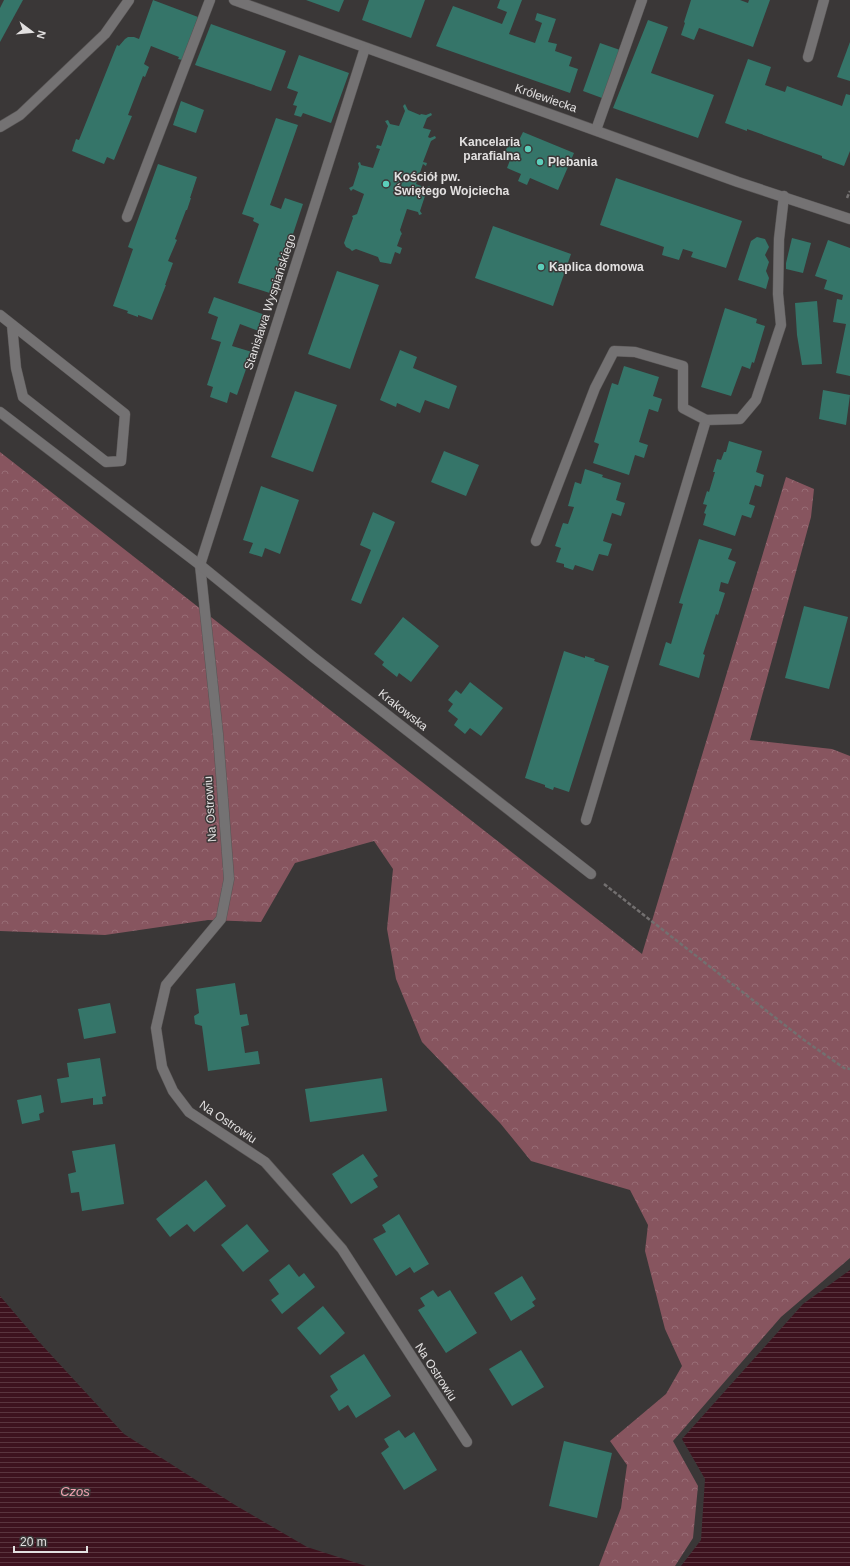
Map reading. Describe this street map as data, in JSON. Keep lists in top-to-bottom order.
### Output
{
  "streets": {
    "street": [
      "Królewiecka",
      "Stanisława Wyspiańskiego",
      "Krakowska",
      "Na Ostrowiu"
    ]
  },
  "crossings": [
    ["Królewiecka", "Stanisława Wyspiańskiego"],
    ["Stanisława Wyspiańskiego", "Krakowska"],
    ["Stanisława Wyspiańskiego", "Na Ostrowiu"],
    ["Krakowska", "Na Ostrowiu"]
  ],
  "water": ["Czos"],
  "places": [
    "Kancelaria parafialna",
    "Plebania",
    "Kościół pw. Świętego Wojciecha",
    "Kaplica domowa"
  ],
  "scale_bar": "20 m",
  "north": "right"
}
